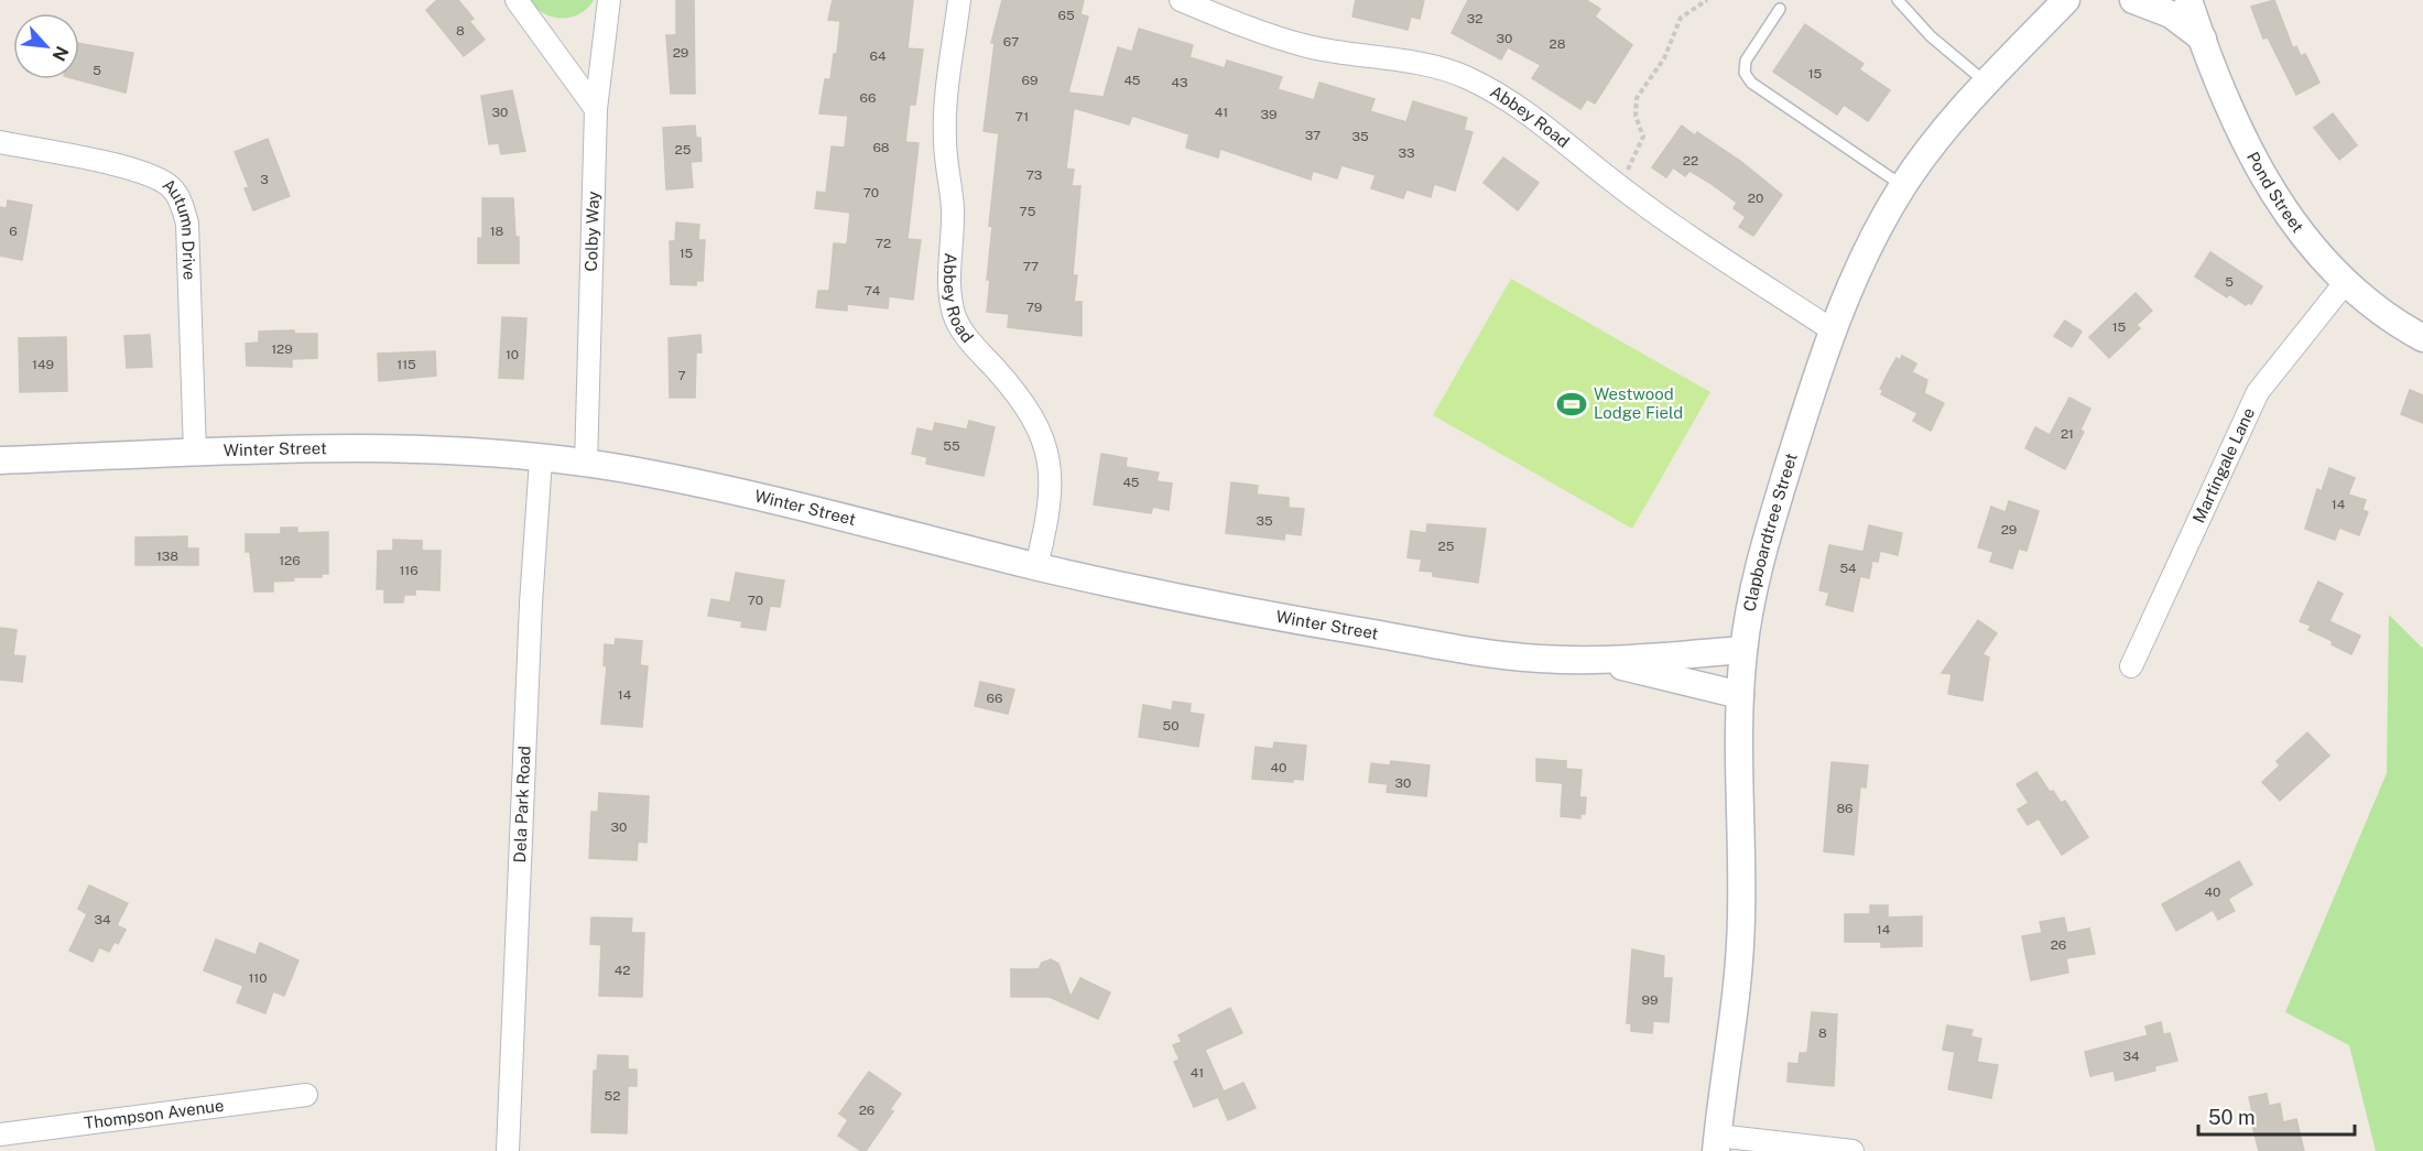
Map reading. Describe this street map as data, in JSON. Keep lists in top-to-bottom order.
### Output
{
  "streets": {
    "street": [
      "Abbey Road",
      "Pond Street",
      "Colby Way",
      "Autumn Drive",
      "Winter Street",
      "Martingale Lane",
      "Clapboardtree Street",
      "Dela Park Road",
      "Thompson Avenue"
    ]
  },
  "crossings": [
    ["Abbey Road", "Winter Street"],
    ["Abbey Road", "Clapboardtree Street"],
    ["Pond Street", "Martingale Lane"],
    ["Colby Way", "Winter Street"],
    ["Autumn Drive", "Winter Street"],
    ["Winter Street", "Clapboardtree Street"],
    ["Winter Street", "Dela Park Road"]
  ],
  "places": {
    "sports": ["Westwood Lodge Field"]
  },
  "house_numbers": [
    "65",
    "32",
    "8",
    "30",
    "67",
    "28",
    "29",
    "64",
    "5",
    "15",
    "69",
    "45",
    "43",
    "66",
    "30",
    "41",
    "39",
    "71",
    "37",
    "35",
    "68",
    "25",
    "33",
    "22",
    "73",
    "3",
    "70",
    "20",
    "75",
    "6",
    "18",
    "72",
    "15",
    "77",
    "5",
    "74",
    "79",
    "15",
    "129",
    "10",
    "149",
    "115",
    "7",
    "21",
    "55",
    "45",
    "14",
    "35",
    "29",
    "25",
    "138",
    "126",
    "54",
    "116",
    "70",
    "14",
    "66",
    "50",
    "40",
    "30",
    "86",
    "30",
    "40",
    "34",
    "14",
    "26",
    "42",
    "110",
    "99",
    "8",
    "34",
    "41",
    "52",
    "26"
  ],
  "scale_bar": "50 m",
  "north": "bottom right"
}
